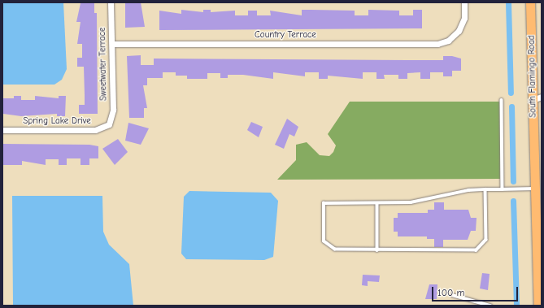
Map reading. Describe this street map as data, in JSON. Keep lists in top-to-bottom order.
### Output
{
  "streets": {
    "highway": ["South Flamingo Road"],
    "street": ["Country Terrace", "Sweetwater Terrace", "Spring Lake Drive"]
  },
  "crossings": [
    ["Country Terrace", "Sweetwater Terrace"],
    ["Sweetwater Terrace", "Spring Lake Drive"]
  ],
  "scale_bar": "100 m"
}
